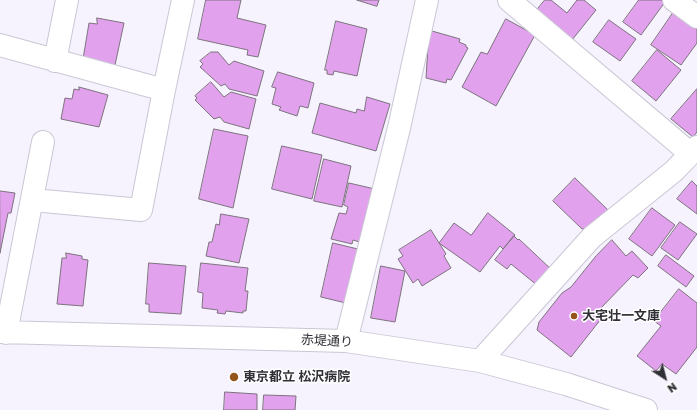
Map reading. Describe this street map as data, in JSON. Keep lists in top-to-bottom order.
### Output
{
  "streets": {
    "street": ["赤堤通り"]
  },
  "places": ["大宅壮一文庫", "東京都立 松沢病院"],
  "north": "bottom right"
}
